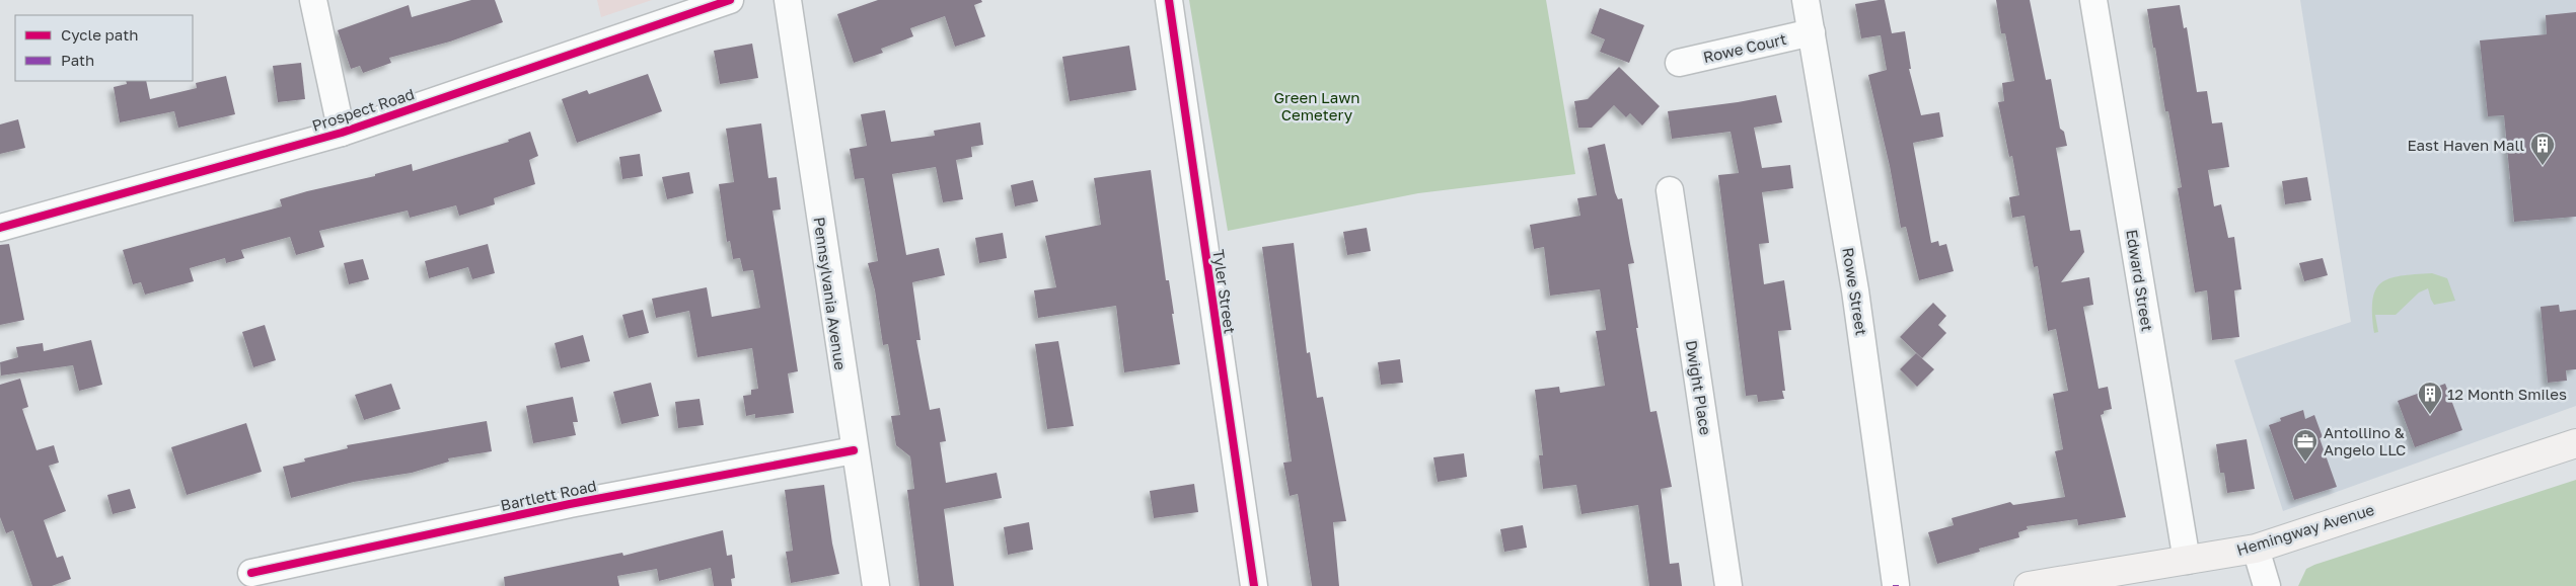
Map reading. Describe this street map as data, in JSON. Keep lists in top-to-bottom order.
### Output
{
  "streets": {
    "main road": ["Hemingway Avenue"],
    "street": [
      "Rowe Court",
      "Prospect Road",
      "Edward Street",
      "Tyler Street",
      "Rowe Street",
      "Pennsylvania Avenue",
      "Dwight Place",
      "Bartlett Road"
    ]
  },
  "crossings": [
    ["Rowe Court", "Rowe Street"],
    ["Edward Street", "Hemingway Avenue"],
    ["Pennsylvania Avenue", "Bartlett Road"]
  ],
  "parks": ["Green Lawn Cemetery"],
  "places": {
    "building": ["East Haven Mall", "12 Month Smiles"],
    "office": ["Antollino & Angelo LLC"]
  },
  "legend": ["Cycle path", "Path"]
}
